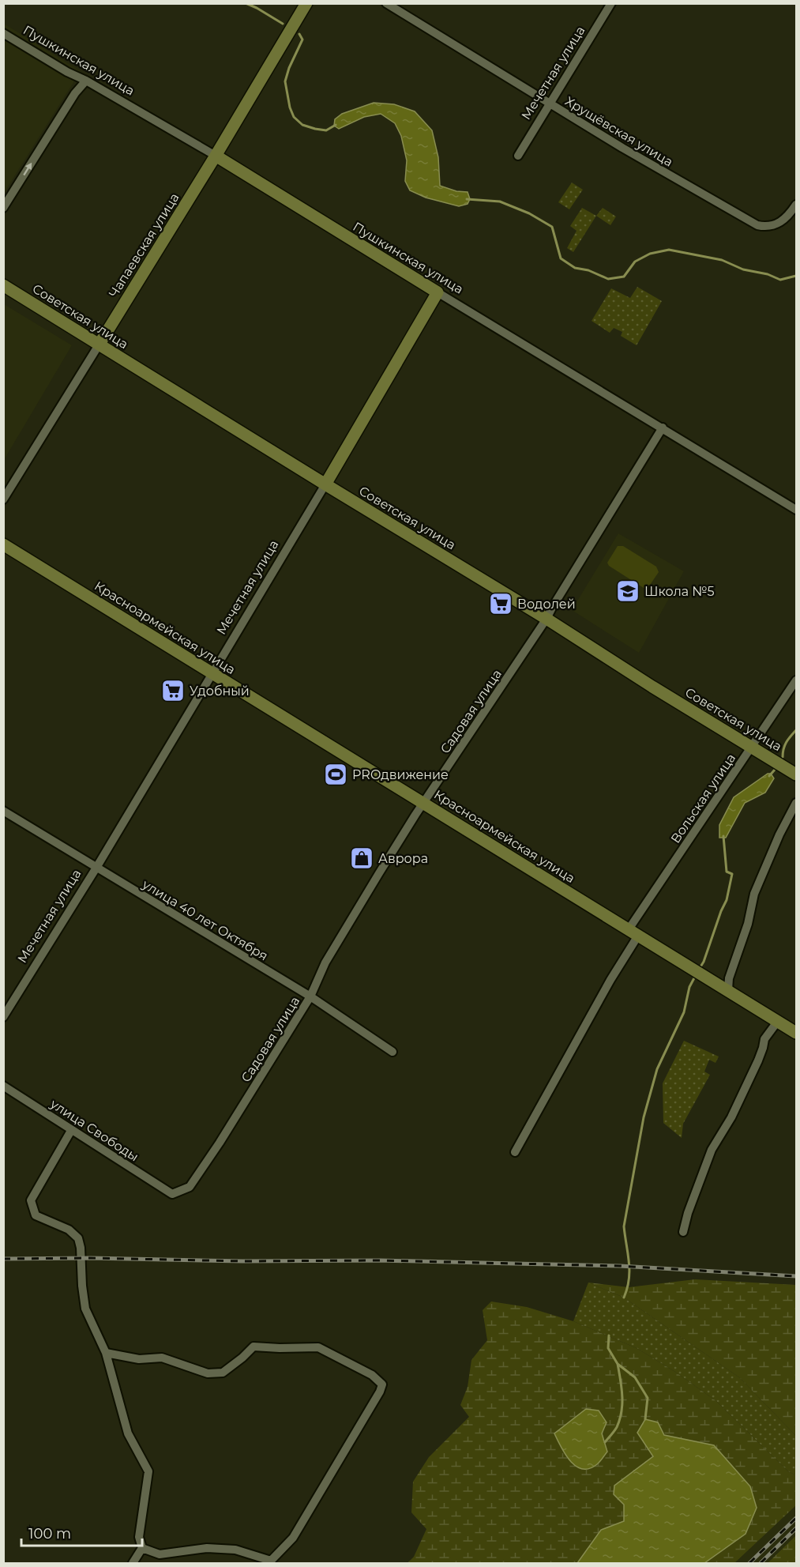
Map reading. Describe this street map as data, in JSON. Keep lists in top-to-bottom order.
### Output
{
  "streets": {
    "street": [
      "Пушкинская улица",
      "Мечетная улица",
      "Хрущёвская улица",
      "Чапаевская улица",
      "Советская улица",
      "Красноармейская улица",
      "Садовая улица",
      "Вольская улица",
      "улица 40 лет Октября",
      "улица Свободы"
    ]
  },
  "crossings": [
    ["Пушкинская улица", "Мечетная улица"],
    ["Пушкинская улица", "Чапаевская улица"],
    ["Пушкинская улица", "Садовая улица"],
    ["Мечетная улица", "Хрущёвская улица"],
    ["Мечетная улица", "Советская улица"],
    ["Мечетная улица", "Красноармейская улица"],
    ["Мечетная улица", "улица 40 лет Октября"],
    ["Чапаевская улица", "Советская улица"],
    ["Советская улица", "Садовая улица"],
    ["Советская улица", "Вольская улица"],
    ["Красноармейская улица", "Садовая улица"],
    ["Красноармейская улица", "Вольская улица"],
    ["Садовая улица", "улица 40 лет Октября"],
    ["Садовая улица", "улица Свободы"]
  ],
  "places": {
    "school or university": ["Школа №5"],
    "supermarket": ["Водолей", "Удобный"],
    "sports": ["PROдвижение"],
    "shop": ["Аврора"]
  },
  "scale_bar": "100 m"
}
